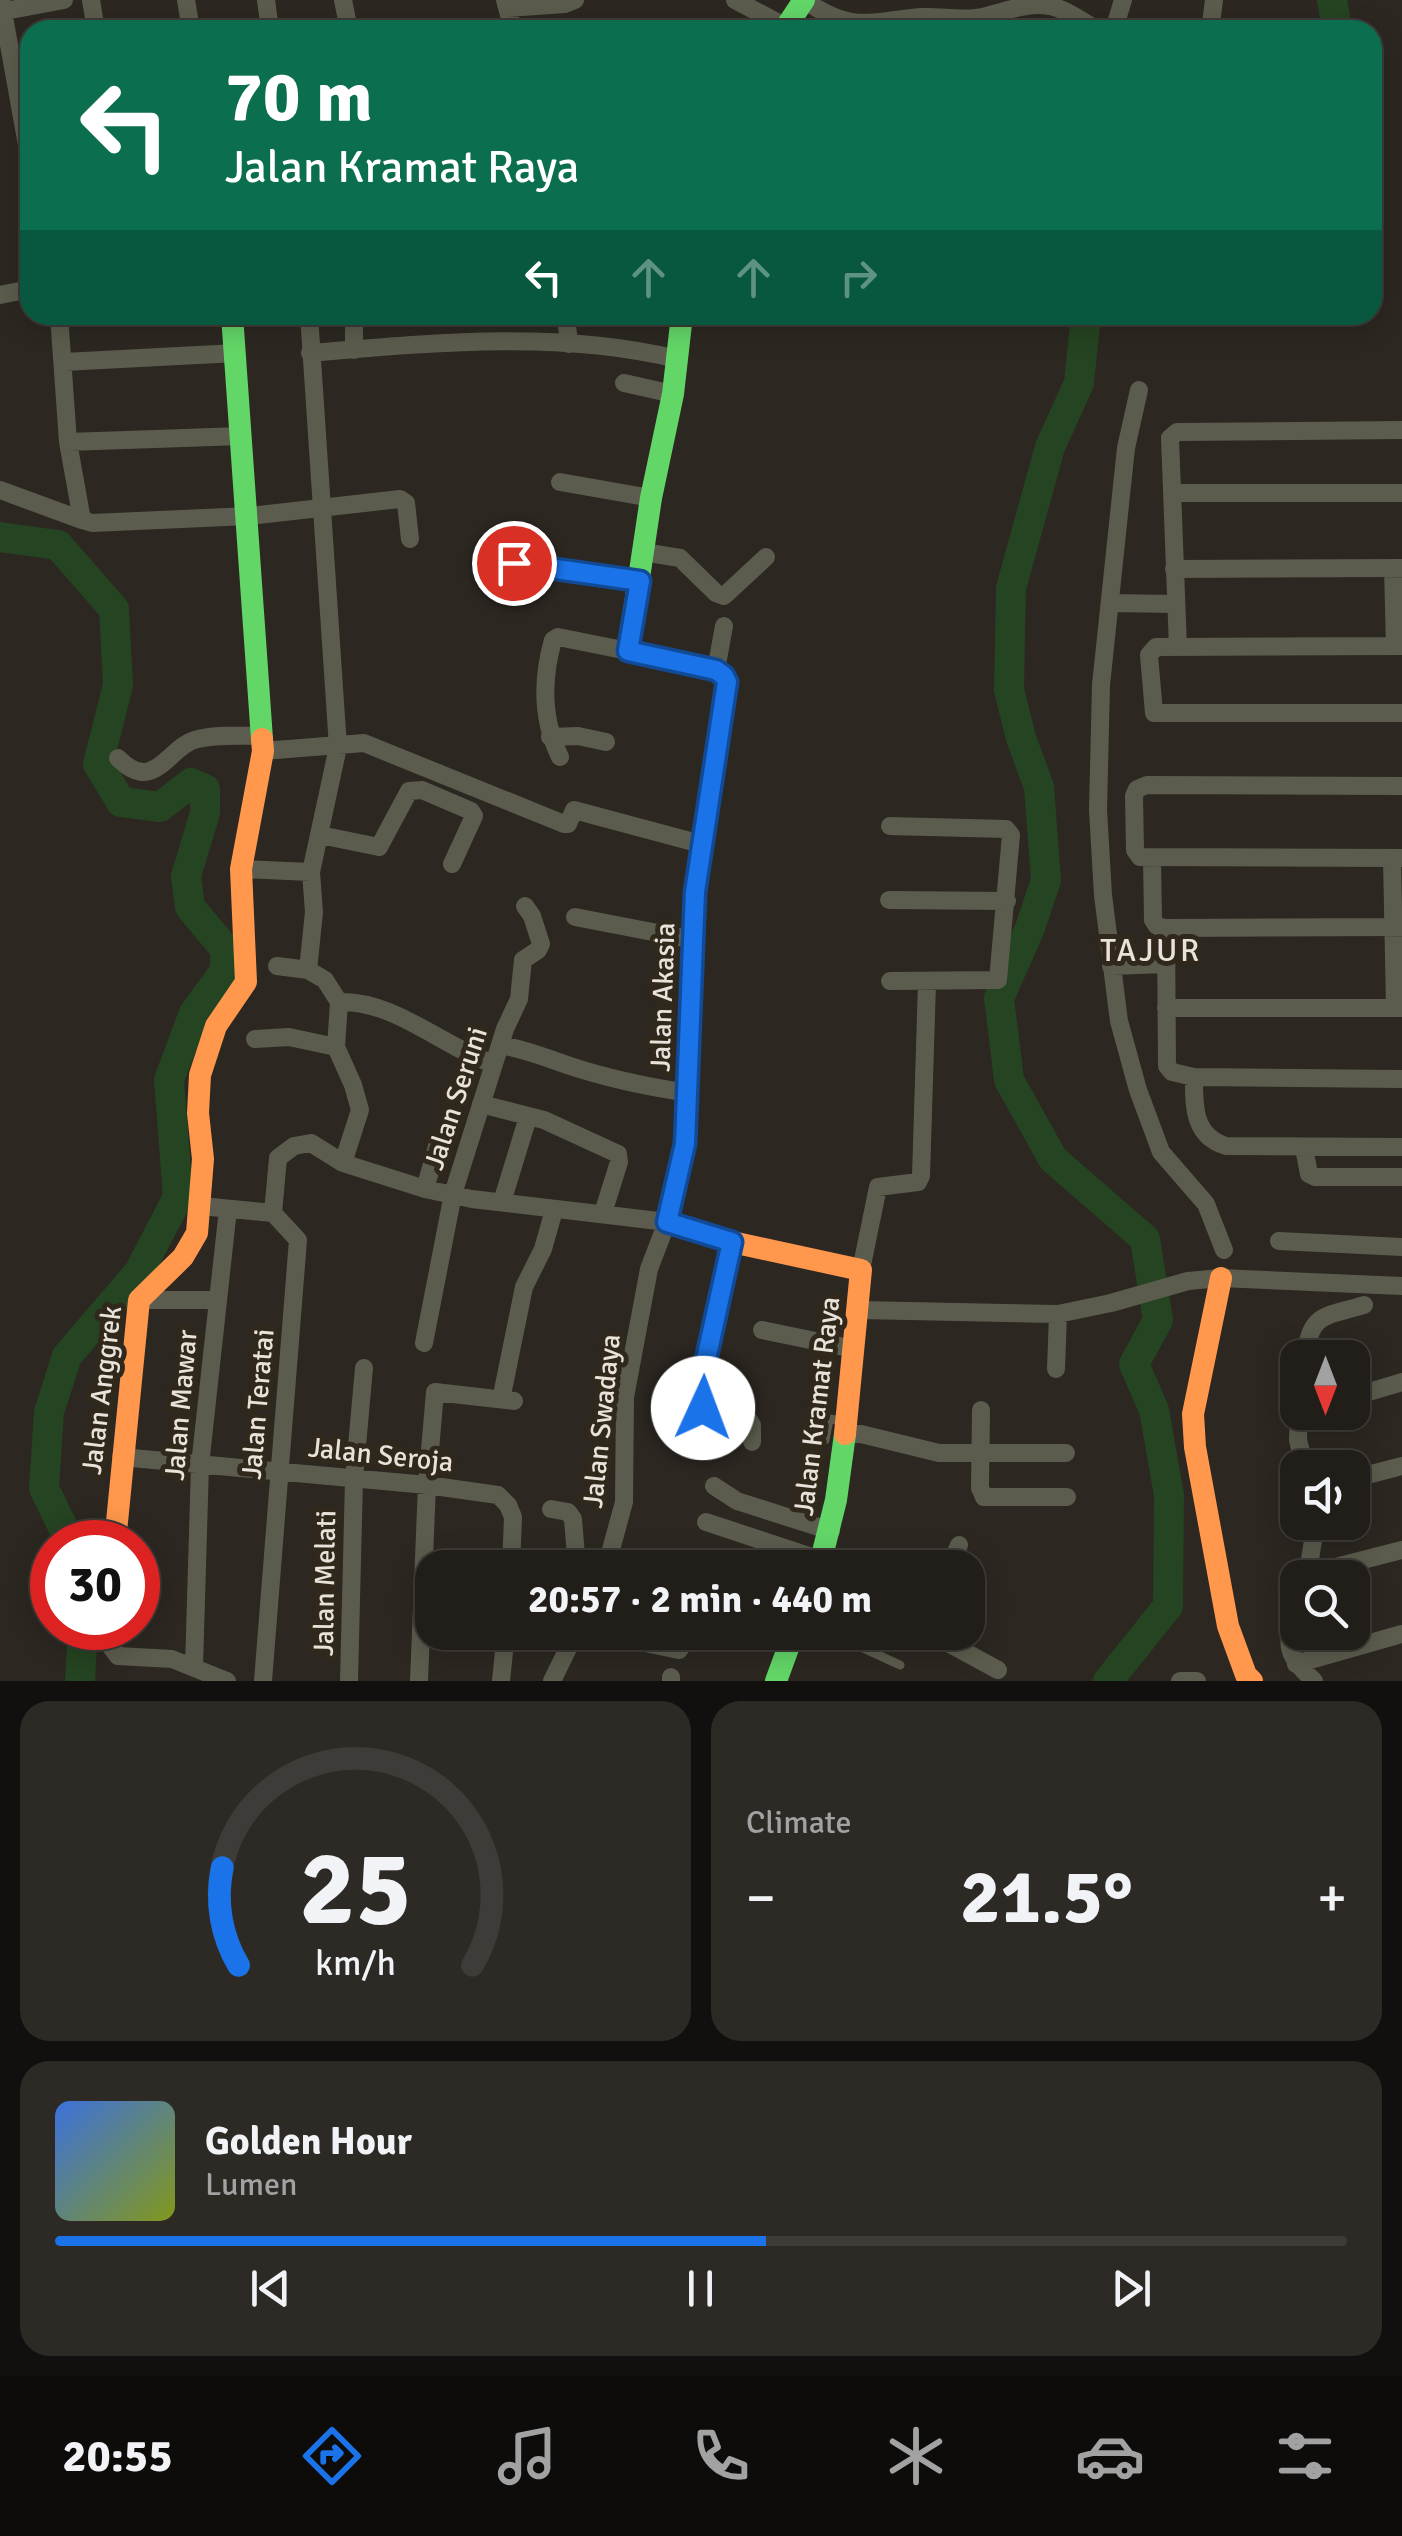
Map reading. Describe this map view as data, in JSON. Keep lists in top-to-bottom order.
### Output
{
  "streets": {
    "street": [
      "Jalan Akasia",
      "Jalan Seruni",
      "Jalan Anggrek",
      "Jalan Teratai",
      "Jalan Mawar",
      "Jalan Kramat Raya",
      "Jalan Swadaya",
      "Jalan Seroja",
      "Jalan Melati"
    ]
  },
  "crossings": [
    ["Jalan Akasia", "Jalan Kramat Raya"],
    ["Jalan Akasia", "Jalan Swadaya"],
    ["Jalan Anggrek", "Jalan Seroja"],
    ["Jalan Teratai", "Jalan Seroja"],
    ["Jalan Mawar", "Jalan Seroja"],
    ["Jalan Kramat Raya", "Jalan Swadaya"],
    ["Jalan Seroja", "Jalan Melati"]
  ],
  "districts": ["TAJUR"],
  "north": "bottom",
  "page": {
    "turn": ["70 m", "Jalan Kramat Raya"],
    "limit": "30",
    "trip": "20:57 · 2 min · 440 m",
    "tile": "Climate",
    "heat": ["−", "21.5°", "+"],
    "song": ["Golden Hour", "Lumen"],
    "tabs": "20:55",
    "gauge": ["25", "km/h"]
  }
}
